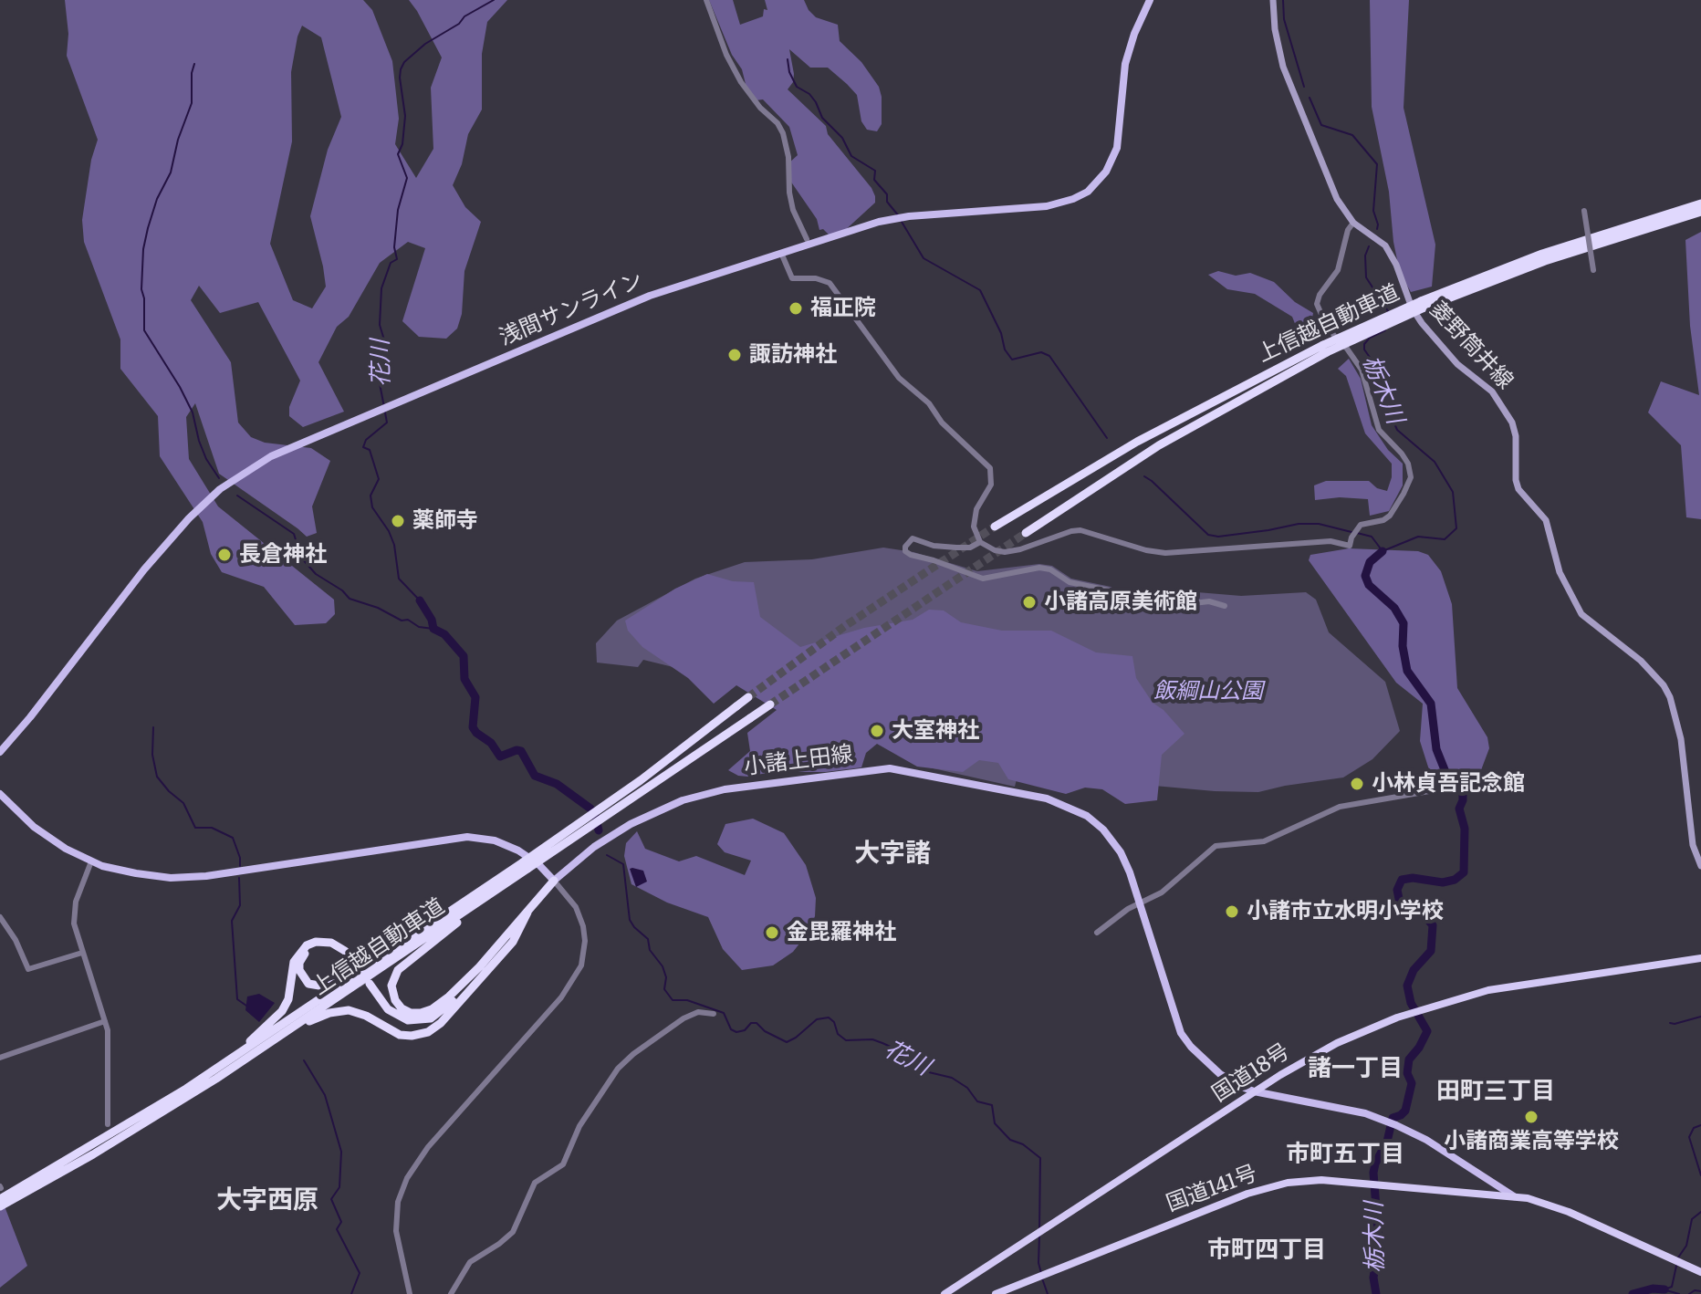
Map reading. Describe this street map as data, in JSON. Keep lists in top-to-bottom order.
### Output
{
  "streets": {
    "highway": ["上信越自動車道", "国道18号", "国道141号"],
    "main road": ["浅間サンライン", "菱野筒井線", "小諸上田線"]
  },
  "crossings": [
    ["小諸上田線", "国道18号"],
    ["小諸上田線", "国道141号"]
  ],
  "districts": [
    "大字諸",
    "諸一丁目",
    "田町三丁目",
    "市町五丁目",
    "大字西原",
    "市町四丁目"
  ],
  "water": ["花川", "栃木川"],
  "parks": ["飯綱山公園"],
  "places": [
    "福正院",
    "諏訪神社",
    "薬師寺",
    "長倉神社",
    "小諸高原美術館",
    "大室神社",
    "小林貞吾記念館",
    "小諸市立水明小学校",
    "金毘羅神社",
    "小諸商業高等学校"
  ]
}
